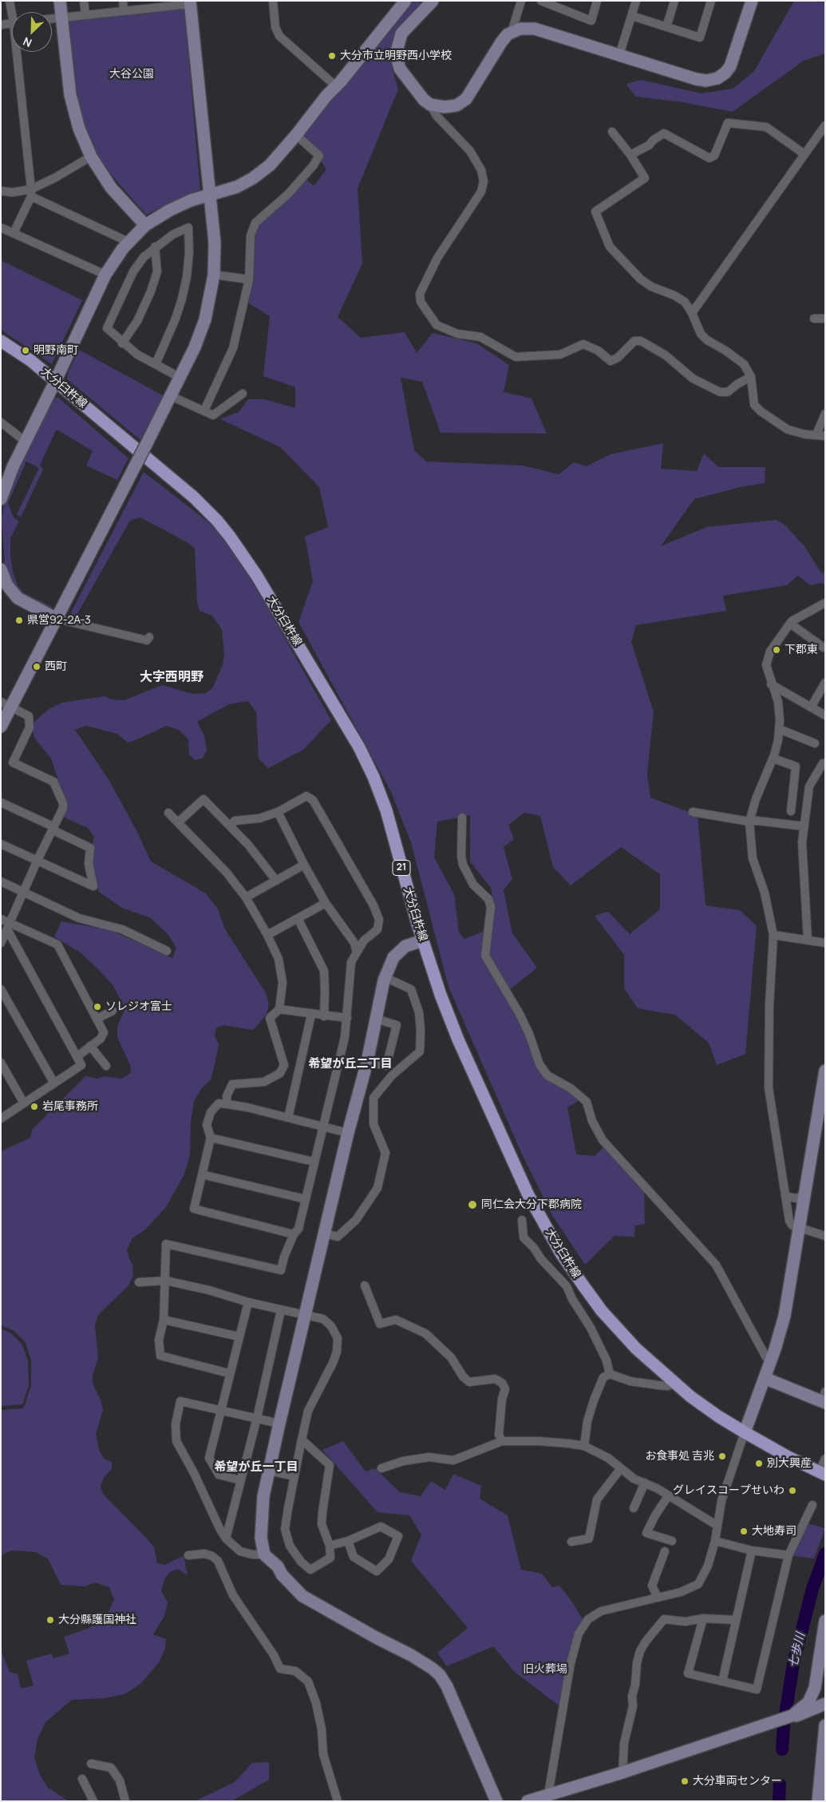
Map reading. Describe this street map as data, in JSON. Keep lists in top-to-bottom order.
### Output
{
  "streets": {
    "main road": ["大分臼杵線", "21"]
  },
  "districts": ["大字西明野", "希望が丘二丁目", "希望が丘一丁目"],
  "water": ["七歩川"],
  "parks": ["大谷公園", "旧火葬場"],
  "places": [
    "大分市立明野西小学校",
    "明野南町",
    "県営92-2A-3",
    "下郡東",
    "西町",
    "ソレジオ富士",
    "岩尾事務所",
    "同仁会大分下郡病院",
    "お食事処 吉兆",
    "別大興産",
    "グレイスコープせいわ",
    "大地寿司",
    "大分縣護国神社",
    "大分車両センター"
  ],
  "north": "bottom left"
}
